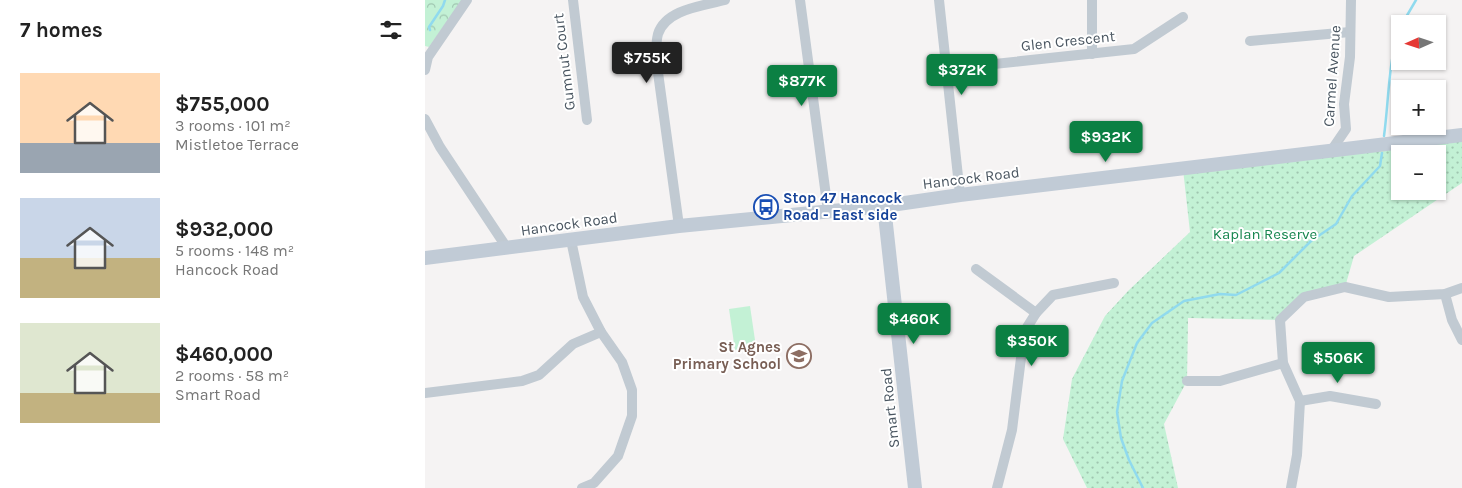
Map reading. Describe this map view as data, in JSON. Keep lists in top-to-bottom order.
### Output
{
  "streets": {
    "main road": ["Hancock Road", "Smart Road"],
    "street": ["Glen Crescent", "Gumnut Court", "Carmel Avenue"]
  },
  "crossings": [
    ["Carmel Avenue", "Hancock Road"],
    ["Hancock Road", "Smart Road"]
  ],
  "parks": ["Kaplan Reserve"],
  "places": {
    "bus stop": ["Stop 47 Hancock Road - East side"],
    "school or university": ["St Agnes Primary School"]
  },
  "north": "left",
  "page": {
    "heading": "7 homes",
    "map_buttons": ["+", "−"],
    "price": [
      "$755K",
      "$372K",
      "$877K",
      "$932K",
      "$460K",
      "$350K",
      "$506K"
    ],
    "list": [
      {
        "name": "$755,000",
        "note": "3 rooms · 101 m² · Mistletoe Terrace"
      },
      {
        "name": "$932,000",
        "note": "5 rooms · 148 m² · Hancock Road"
      },
      {
        "name": "$460,000",
        "note": "2 rooms · 58 m² · Smart Road"
      }
    ]
  }
}
